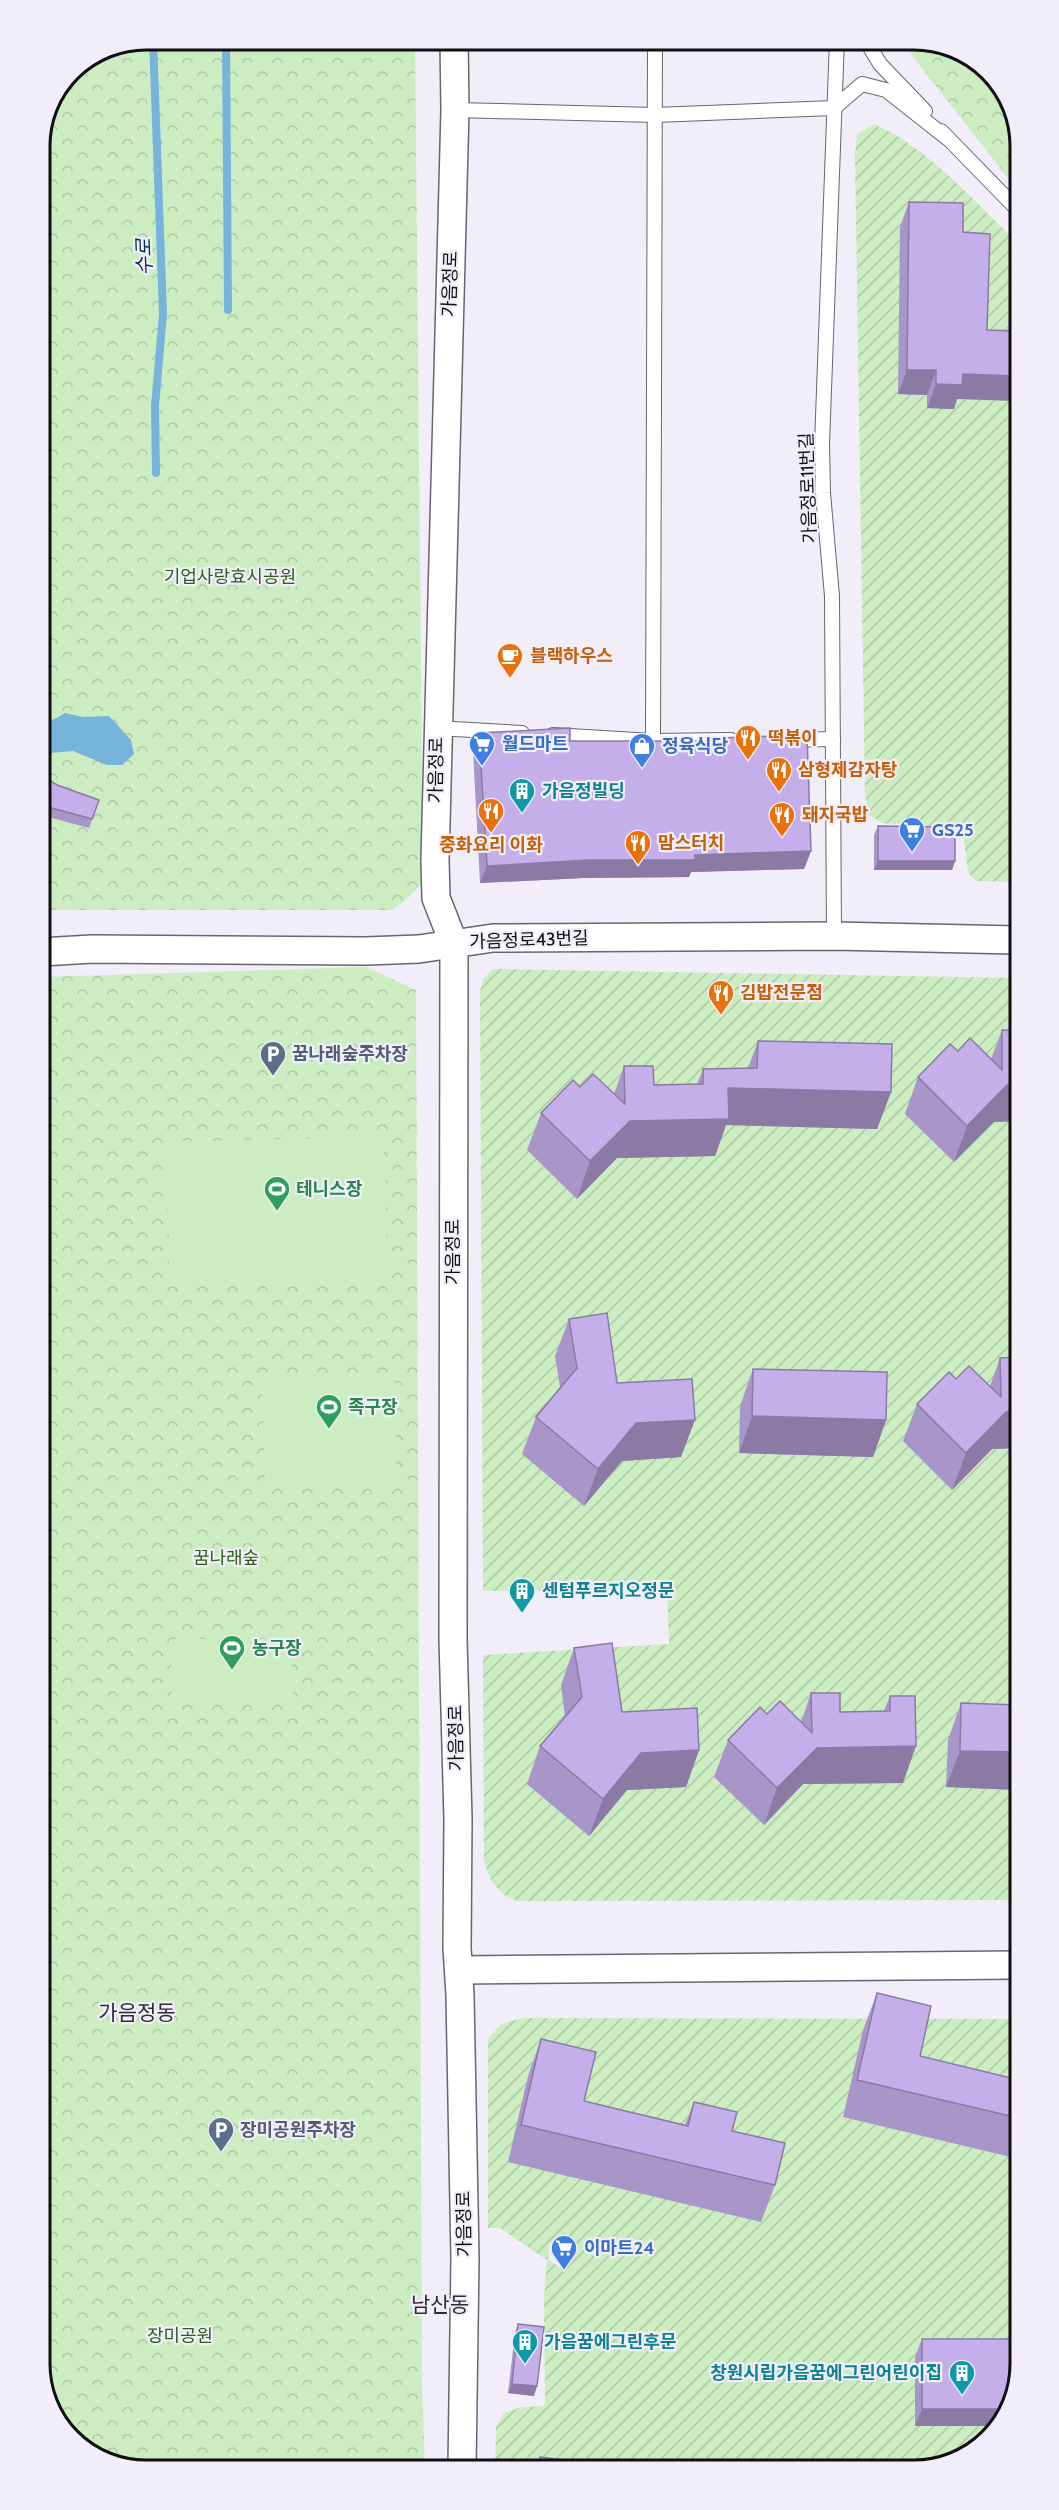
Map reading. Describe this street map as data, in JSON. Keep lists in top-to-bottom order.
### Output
{
  "streets": {
    "street": ["가음정로", "가음정로43번길"],
    "lane": ["가음정로11번길"]
  },
  "crossings": [
    ["가음정로", "가음정로43번길"],
    ["가음정로11번길", "가음정로43번길"]
  ],
  "districts": ["가음정동", "남산동"],
  "water": ["수로"],
  "parks": ["기업사랑효시공원", "꿈나래숲", "장미공원"],
  "places": {
    "cafe": ["블랙하우스"],
    "restaurant": [
      "떡볶이",
      "삼형제감자탕",
      "중화요리 이화",
      "돼지국밥",
      "맘스터치",
      "김밥전문점"
    ],
    "supermarket": ["월드마트", "GS25", "이마트24"],
    "shop": ["정육식당"],
    "building": [
      "가음정빌딩",
      "센텀푸르지오정문",
      "가음꿈에그린후문",
      "창원시립가음꿈에그린어린이집"
    ],
    "parking": ["꿈나래숲주차장", "장미공원주차장"],
    "sports": ["테니스장", "족구장", "농구장"]
  }
}
